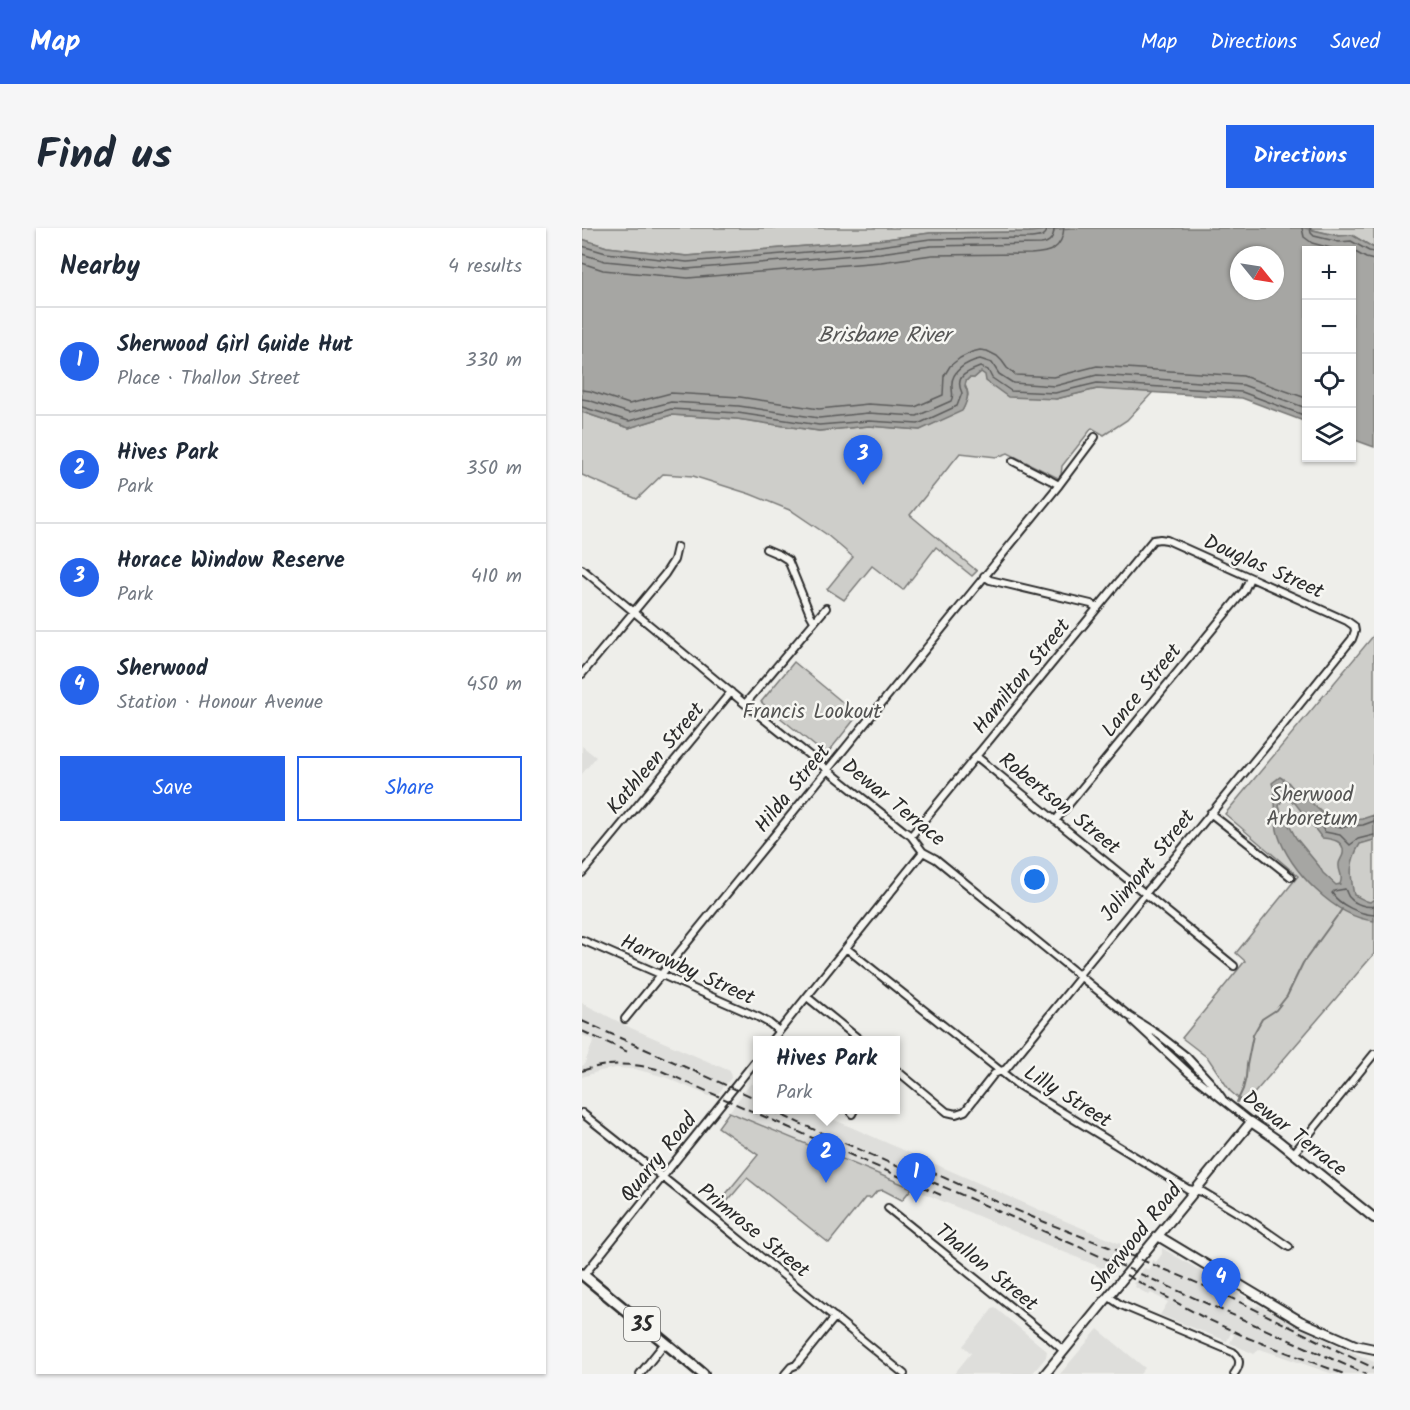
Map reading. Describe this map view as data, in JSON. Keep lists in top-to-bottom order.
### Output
{
  "streets": {
    "main road": ["35"],
    "street": [
      "Douglas Street",
      "Hamilton Street",
      "Lance Street",
      "Kathleen Street",
      "Hilda Street",
      "Dewar Terrace",
      "Robertson Street",
      "Jolimont Street",
      "Harrowby Street",
      "Lilly Street",
      "Quarry Road",
      "Primrose Street",
      "Sherwood Road",
      "Thallon Street"
    ]
  },
  "crossings": [
    ["Douglas Street", "Hamilton Street"],
    ["Douglas Street", "Lance Street"],
    ["Douglas Street", "Jolimont Street"],
    ["Hamilton Street", "Dewar Terrace"],
    ["Hamilton Street", "Robertson Street"],
    ["Lance Street", "Robertson Street"],
    ["Kathleen Street", "Dewar Terrace"],
    ["Hilda Street", "Dewar Terrace"],
    ["Hilda Street", "Harrowby Street"],
    ["Dewar Terrace", "Jolimont Street"],
    ["Dewar Terrace", "Sherwood Road"],
    ["Robertson Street", "Jolimont Street"],
    ["Jolimont Street", "Lilly Street"],
    ["Lilly Street", "Sherwood Road"],
    ["Quarry Road", "Primrose Street"],
    ["Quarry Road", "35"],
    ["Sherwood Road", "Thallon Street"]
  ],
  "water": ["Brisbane River"],
  "parks": ["Francis Lookout", "Sherwood Arboretum"],
  "north": "bottom right",
  "page": {
    "header": "Map",
    "nav": ["Map", "Directions", "Saved"],
    "title": "Find us",
    "buttons": [
      "Directions",
      ["Save", "Share"]
    ],
    "heading": ["Nearby", "4 results"],
    "map_buttons": ["+", "−"],
    "list": [
      {
        "mark": "1",
        "name": "Sherwood Girl Guide Hut",
        "note": "Place · Thallon Street",
        "value": "330 m"
      },
      {
        "mark": "2",
        "name": "Hives Park",
        "note": "Park",
        "value": "350 m"
      },
      {
        "mark": "3",
        "name": "Horace Window Reserve",
        "note": "Park",
        "value": "410 m"
      },
      {
        "mark": "4",
        "name": "Sherwood",
        "note": "Station · Honour Avenue",
        "value": "450 m"
      }
    ],
    "pins": [
      "3",
      "2",
      "1",
      "4"
    ],
    "popup": ["Hives Park", "Park"]
  }
}
